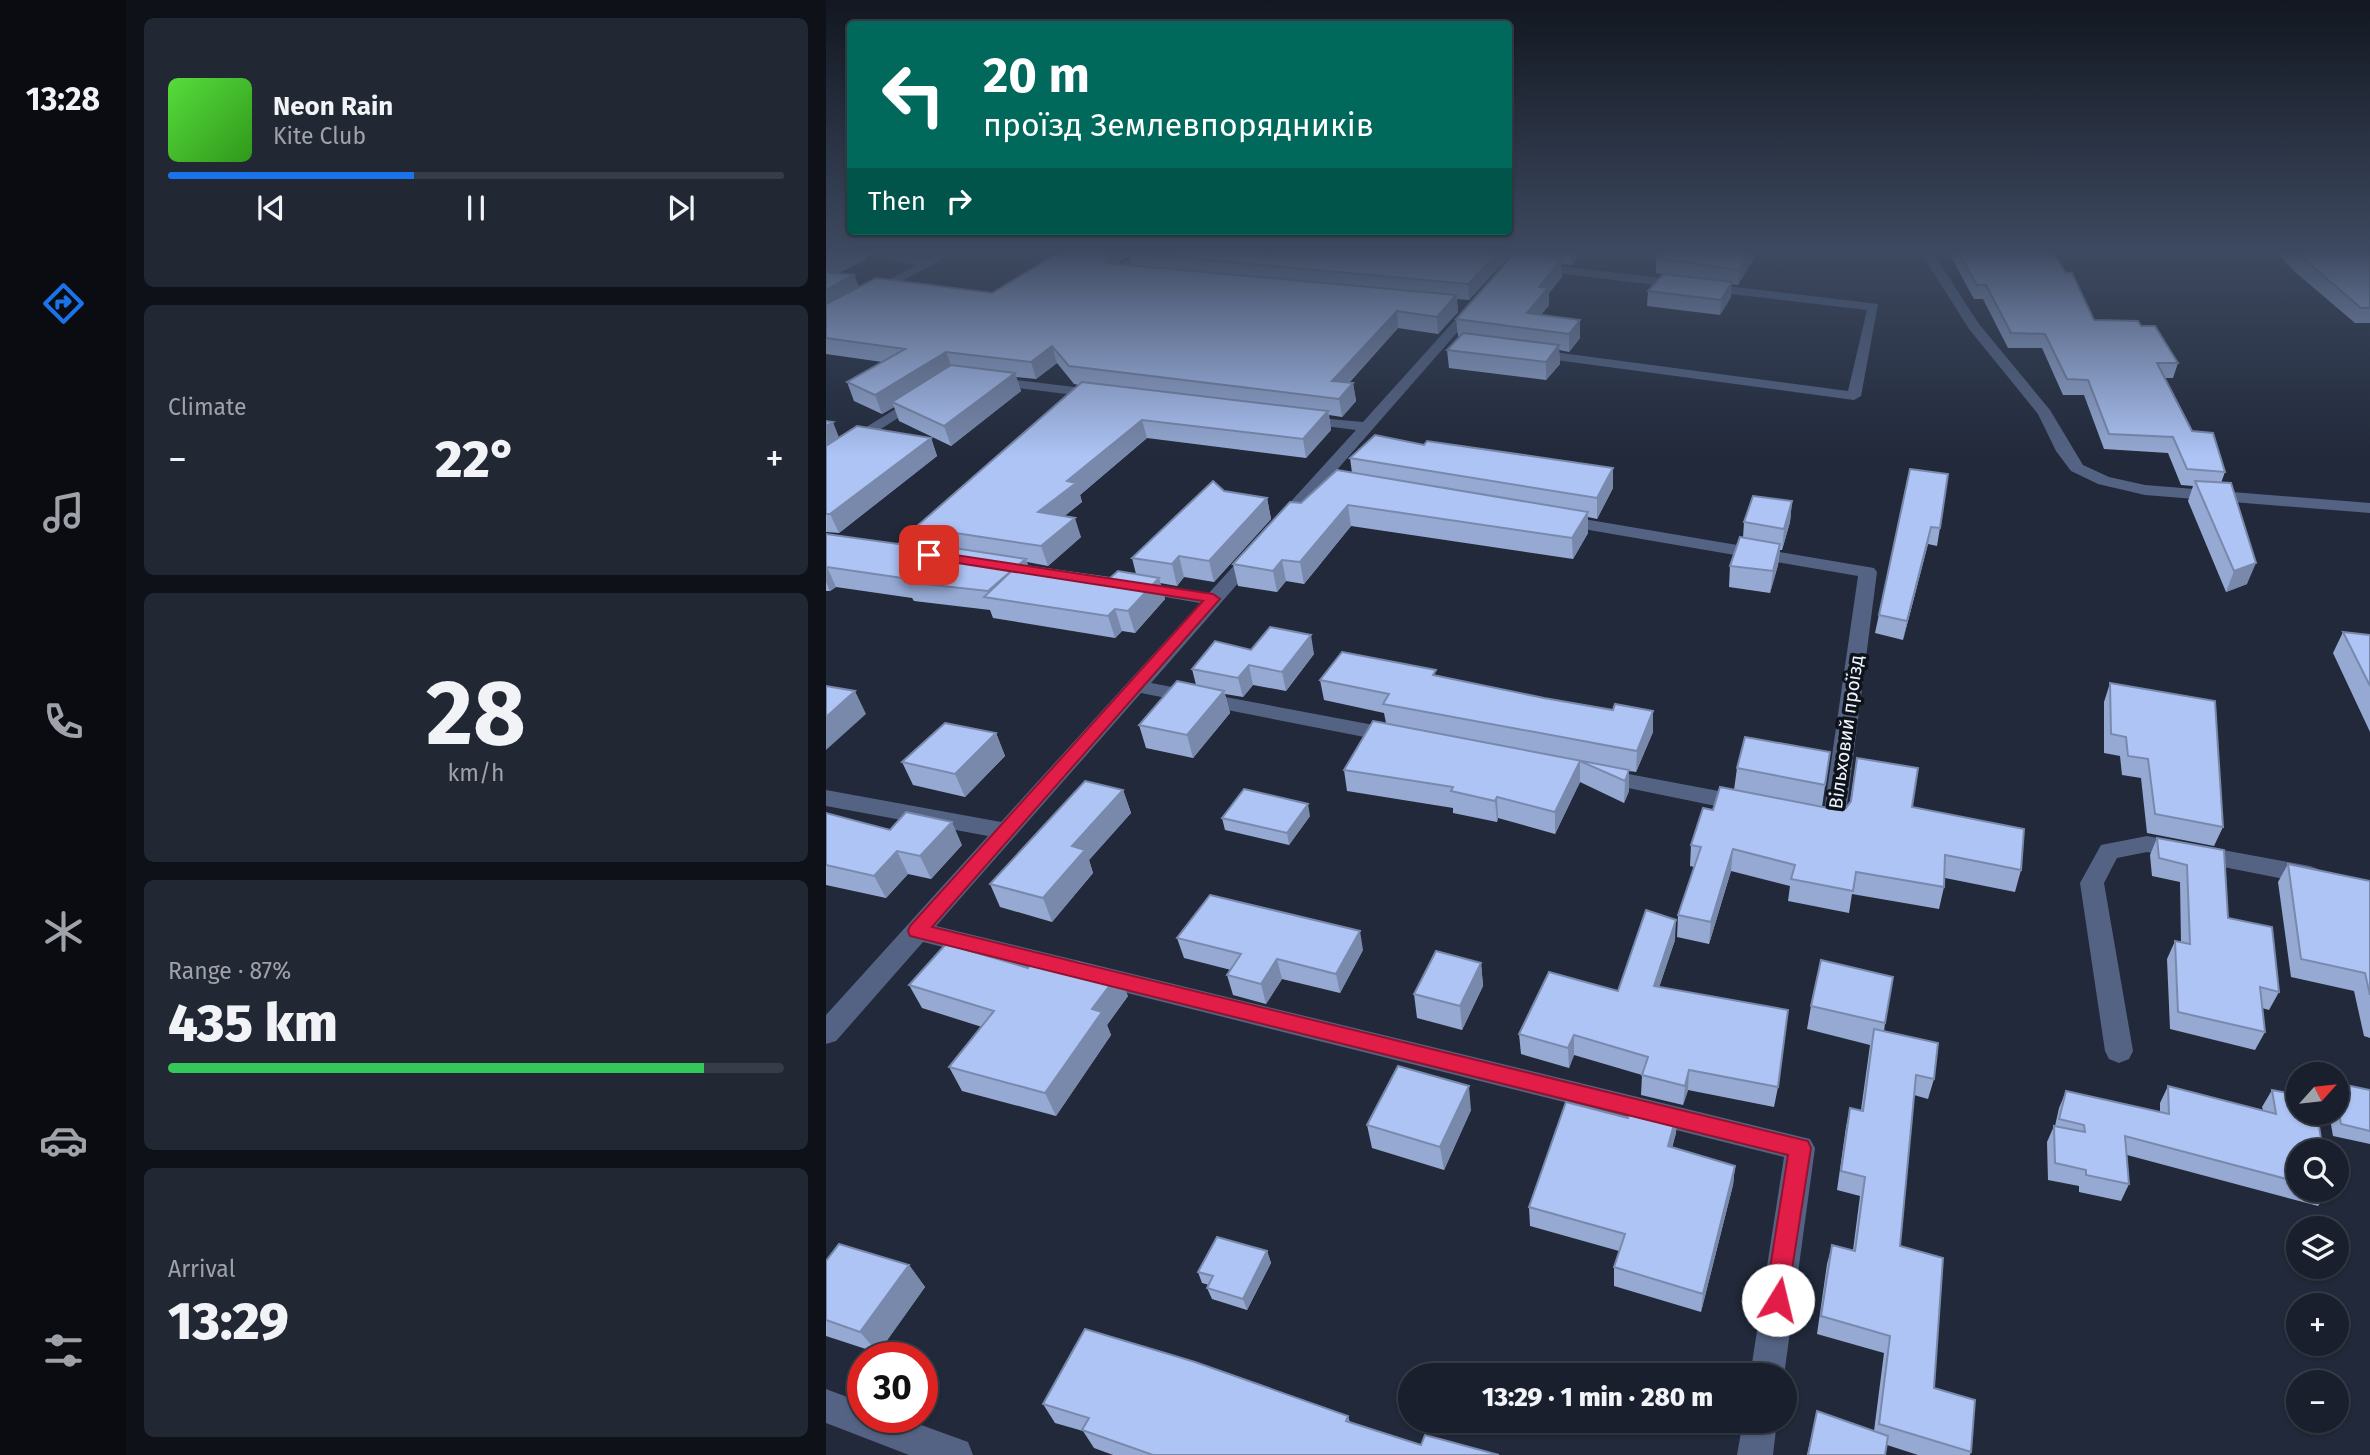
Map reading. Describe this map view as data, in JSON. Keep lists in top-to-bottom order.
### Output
{
  "streets": {
    "street": ["Вільховий проїзд"]
  },
  "north": "top right",
  "page": {
    "tabs": "13:28",
    "turn": ["20 m", "проїзд Землевпорядників"],
    "song": ["Neon Rain", "Kite Club"],
    "then": "Then",
    "tile": [
      "Climate",
      ["28", "km/h"],
      ["Range · 87%", "435 km"],
      ["Arrival", "13:29"]
    ],
    "heat": ["−", "22°", "+"],
    "map_buttons": ["+", "−"],
    "limit": "30",
    "trip": "13:29 · 1 min · 280 m"
  }
}
